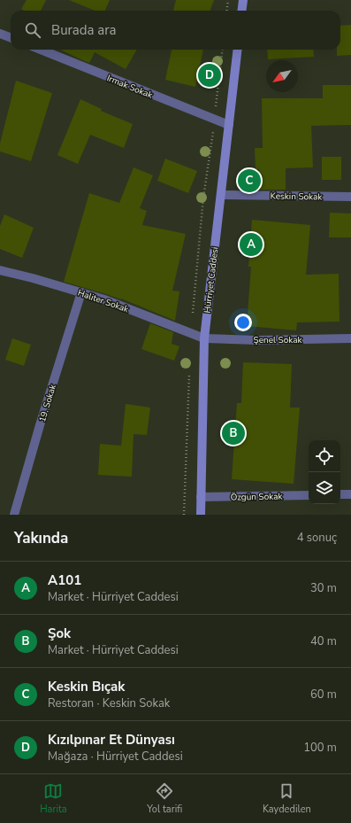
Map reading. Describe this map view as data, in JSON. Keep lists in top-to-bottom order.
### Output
{
  "streets": {
    "main road": ["Hürriyet Caddesi"],
    "street": [
      "Irmak Sokak",
      "Keskin Sokak",
      "Haliter Sokak",
      "Şenel Sokak",
      "19. Sokak",
      "Özgün Sokak"
    ]
  },
  "crossings": [
    ["Irmak Sokak", "Hürriyet Caddesi"],
    ["Keskin Sokak", "Hürriyet Caddesi"],
    ["Hürriyet Caddesi", "Haliter Sokak"],
    ["Hürriyet Caddesi", "Şenel Sokak"],
    ["Hürriyet Caddesi", "Özgün Sokak"],
    ["Haliter Sokak", "Şenel Sokak"],
    ["Haliter Sokak", "19. Sokak"]
  ],
  "north": "bottom left",
  "page": {
    "search": "Burada ara",
    "pins": [
      "D",
      "C",
      "A",
      "B"
    ],
    "heading": ["Yakında", "4 sonuç"],
    "list": [
      {
        "mark": "A",
        "name": "A101",
        "note": "Market · Hürriyet Caddesi",
        "value": "30 m"
      },
      {
        "mark": "B",
        "name": "Şok",
        "note": "Market · Hürriyet Caddesi",
        "value": "40 m"
      },
      {
        "mark": "C",
        "name": "Keskin Bıçak",
        "note": "Restoran · Keskin Sokak",
        "value": "60 m"
      },
      {
        "mark": "D",
        "name": "Kızılpınar Et Dünyası",
        "note": "Mağaza · Hürriyet Caddesi",
        "value": "100 m"
      }
    ],
    "nav": ["Harita", "Yol tarifi", "Kaydedilen"]
  }
}
